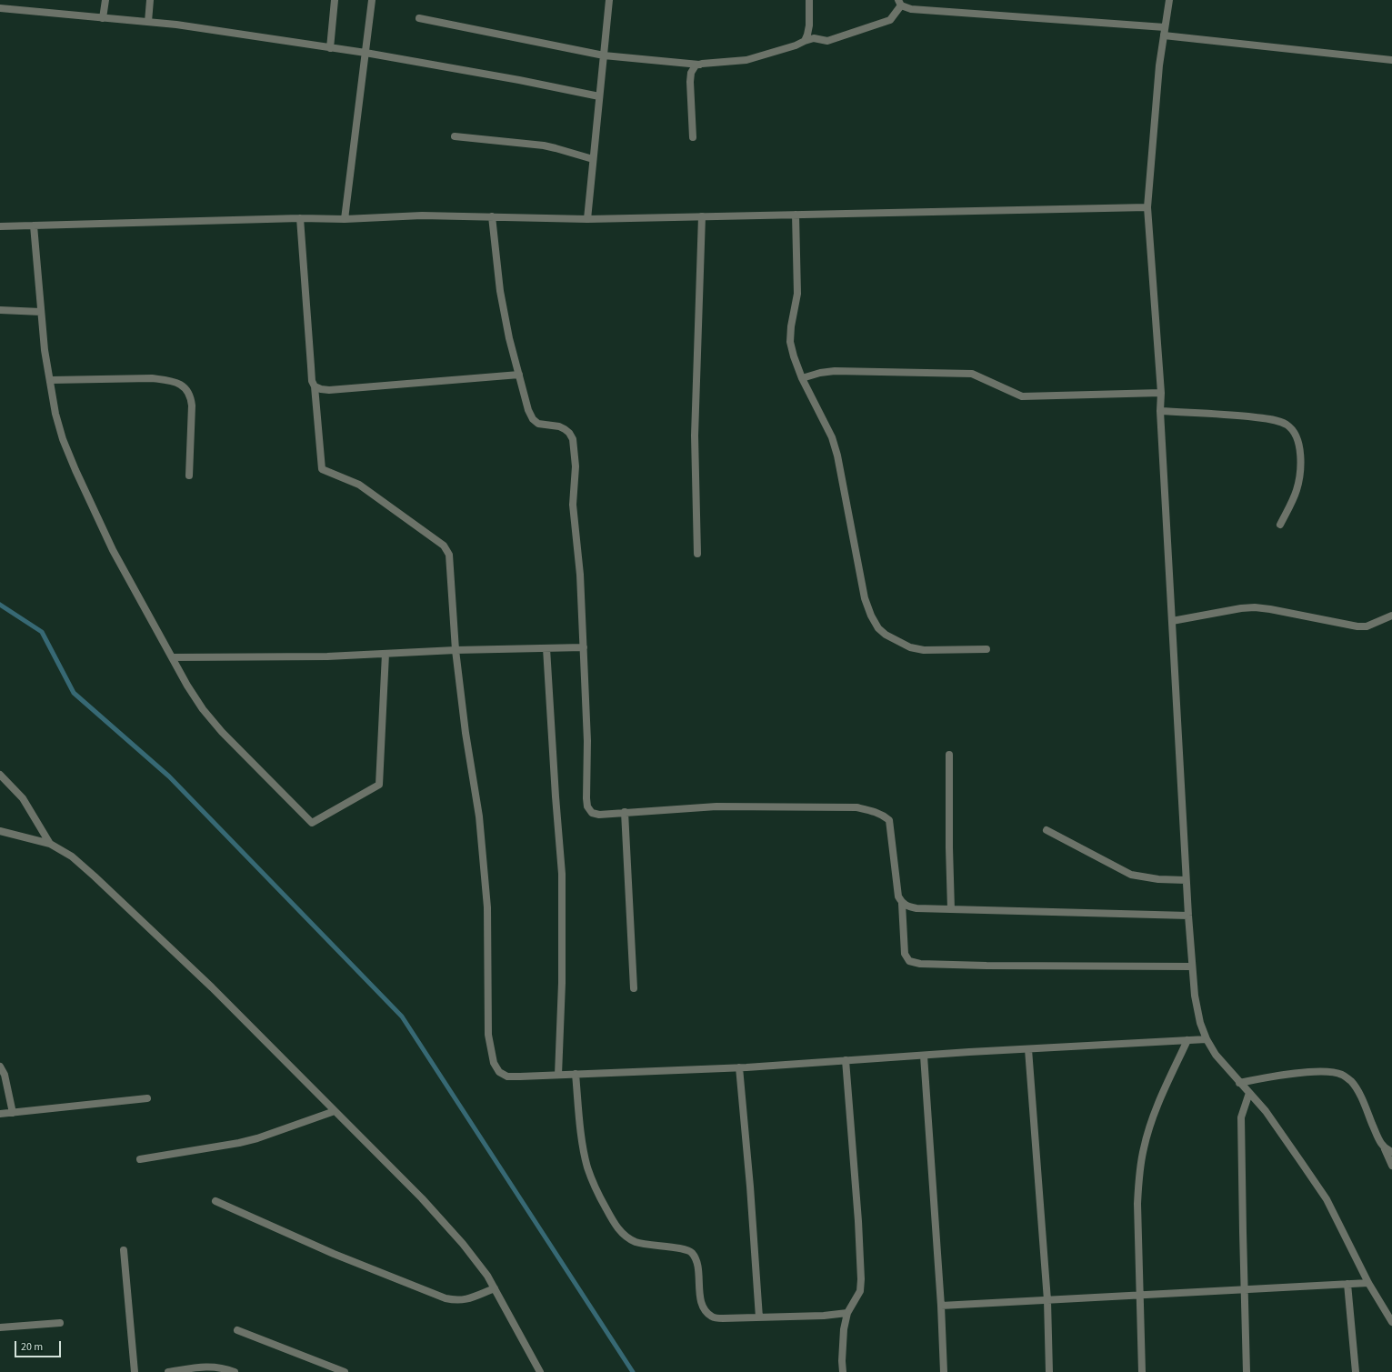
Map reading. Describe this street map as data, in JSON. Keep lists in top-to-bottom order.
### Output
{
  "scale_bar": "20 m"
}
